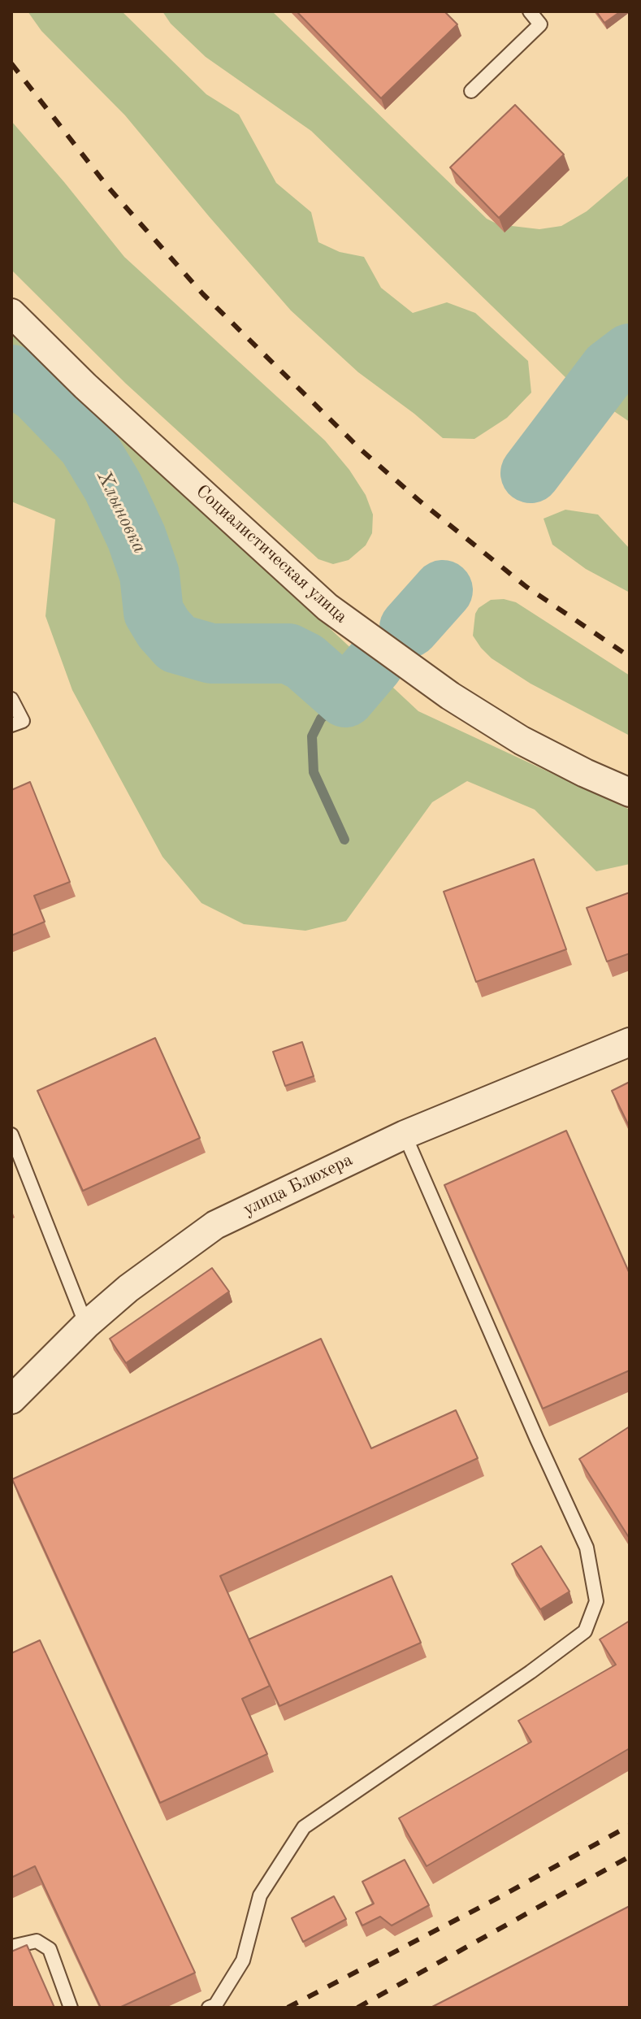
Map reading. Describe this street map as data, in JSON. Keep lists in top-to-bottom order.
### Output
{
  "streets": {
    "street": ["Социалистическая улица", "улица Блюхера"]
  },
  "water": ["Хлыновка"]
}
